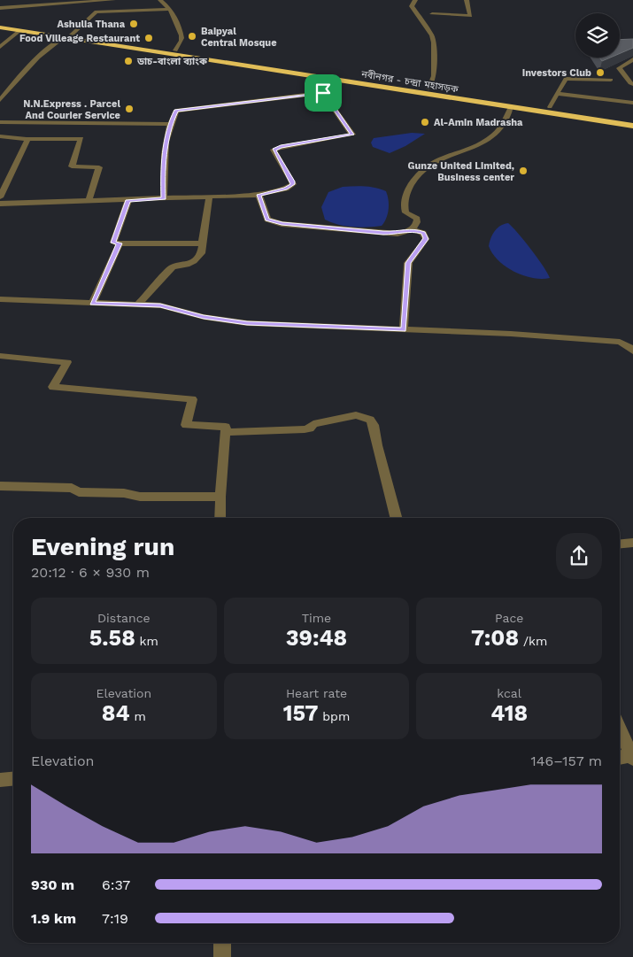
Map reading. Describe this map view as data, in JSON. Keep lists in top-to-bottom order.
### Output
{
  "streets": {
    "highway": ["নবীনগর - চন্দ্রা মহাসড়ক"]
  },
  "places": [
    "Ashulia Thana",
    "Baipyal Central Mosque",
    "Food Villeage Restaurant",
    "ডাচ-বাংলা ব্যাংক",
    "Investors Club",
    "N.N.Express . Parcel And Courier Service",
    "Al-Amin Madrasha",
    "Gunze United Limited, Business center"
  ],
  "page": {
    "heading": ["Evening run", "20:12 · 6 × 930 m"],
    "stats": [
      ["Distance", "5.58 km"],
      ["Time", "39:48"],
      ["Pace", "7:08 /km"],
      ["Elevation", "84 m"],
      ["Heart rate", "157 bpm"],
      ["kcal", "418"]
    ],
    "chart": ["Elevation", "146–157 m"],
    "list": [
      {
        "name": "930 m",
        "note": "6:37"
      },
      {
        "name": "1.9 km",
        "note": "7:19"
      }
    ]
  }
}
